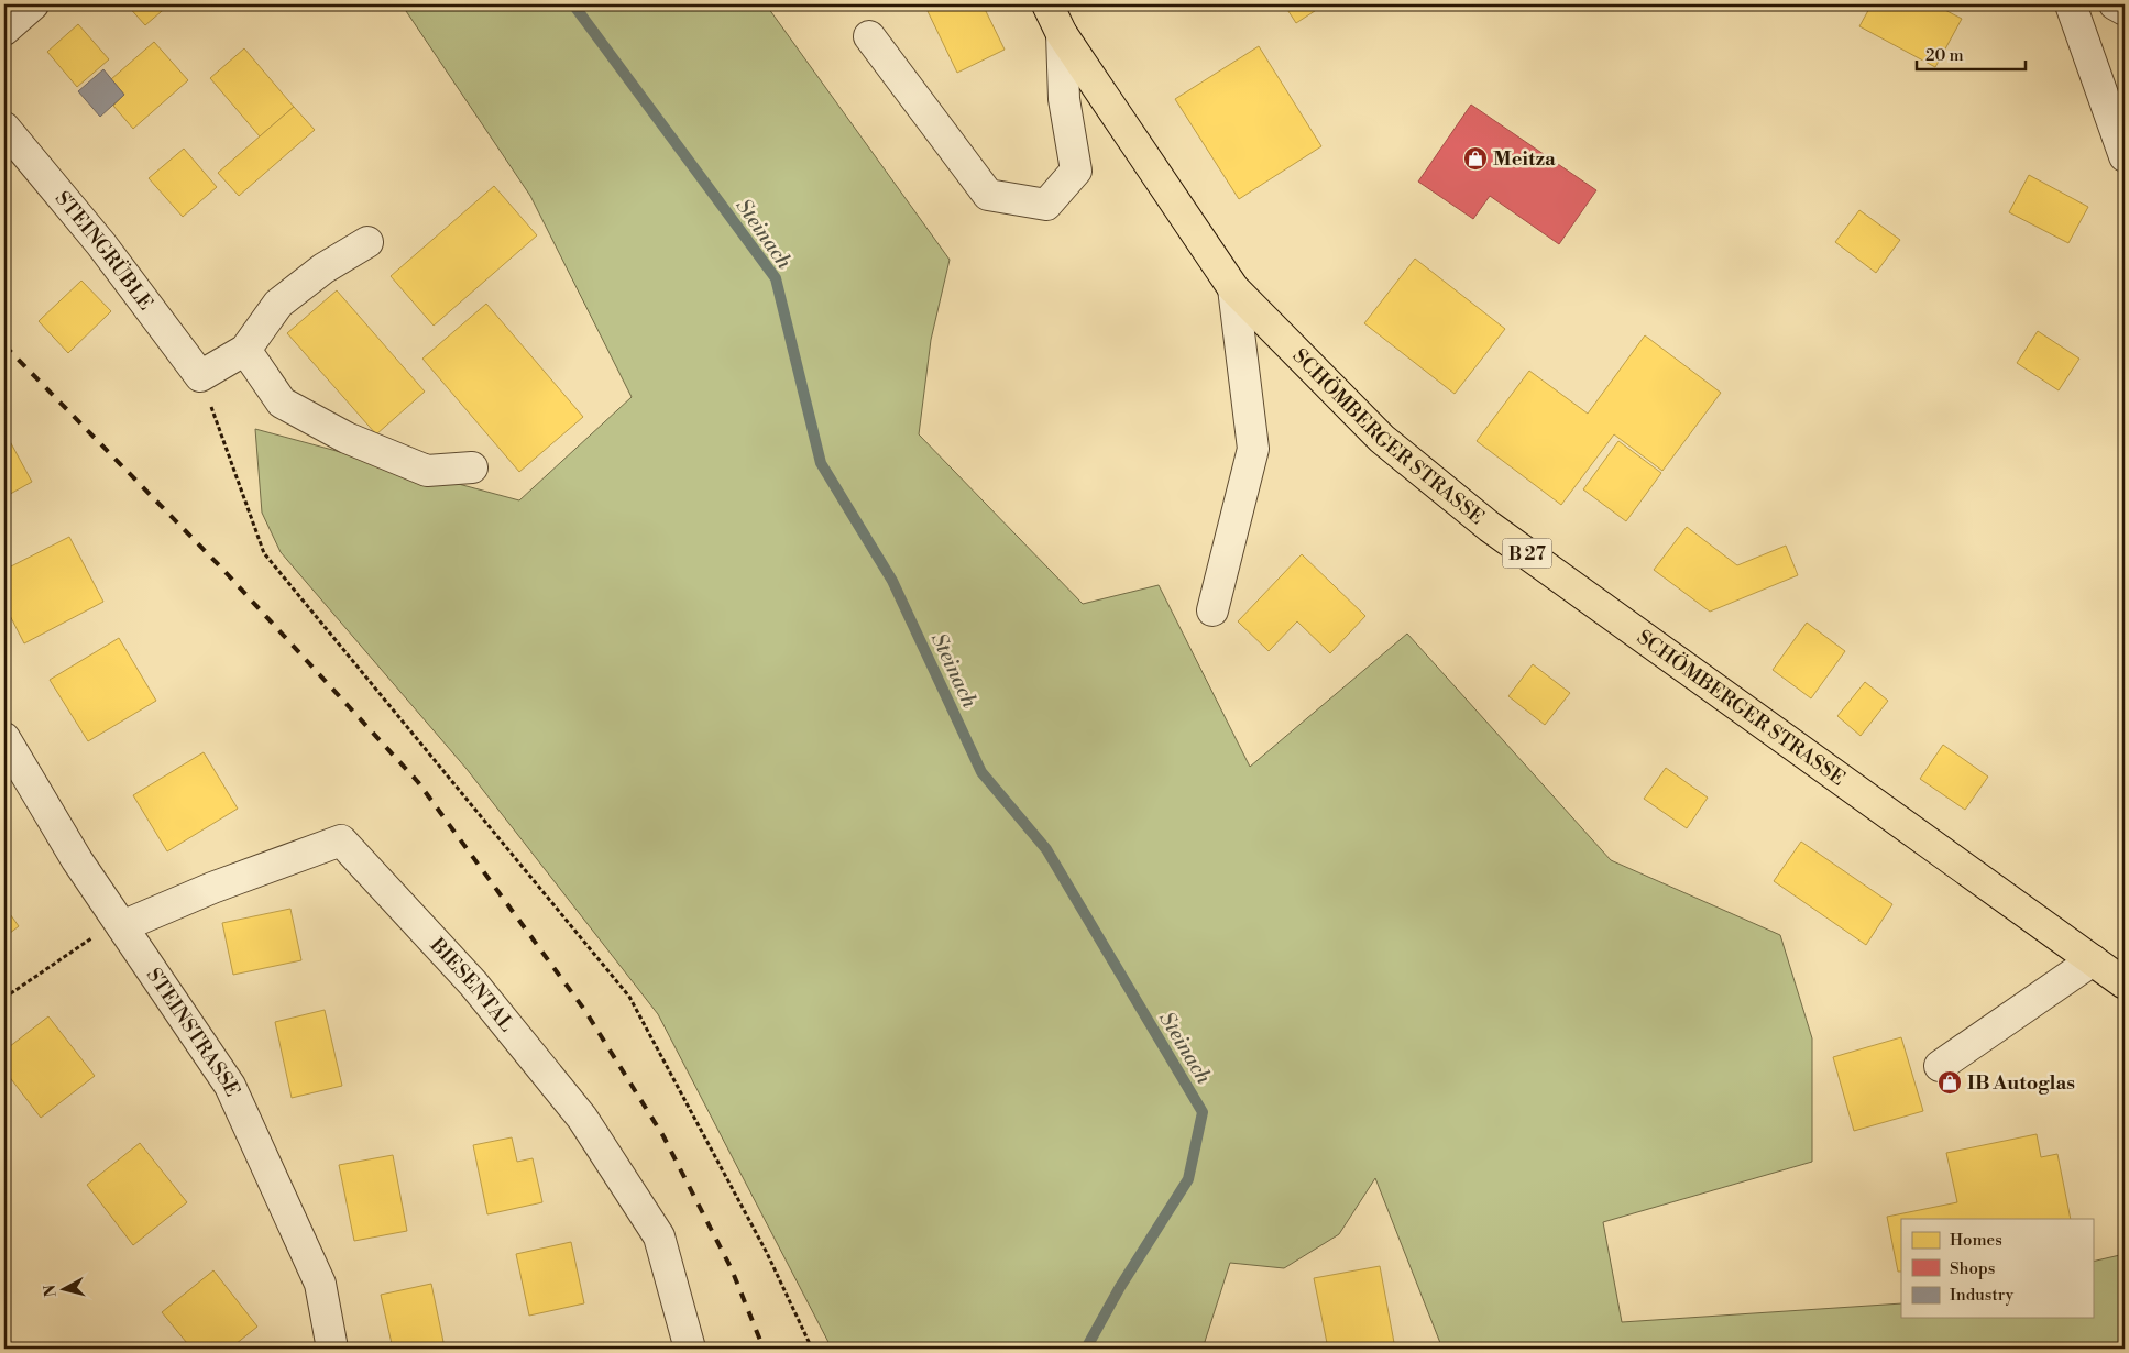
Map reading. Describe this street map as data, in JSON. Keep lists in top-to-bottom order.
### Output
{
  "streets": {
    "main road": ["SCHÖMBERGER STRASSE", "B 27"],
    "street": ["STEINGRÜBLE", "BIESENTAL", "STEINSTRASSE"]
  },
  "crossings": [
    ["BIESENTAL", "STEINSTRASSE"]
  ],
  "water": ["Steinach"],
  "places": {
    "shop": ["Meitza", "IB Autoglas"]
  },
  "legend": ["Homes", "Shops", "Industry"],
  "scale_bar": "20 m",
  "north": "left"
}
